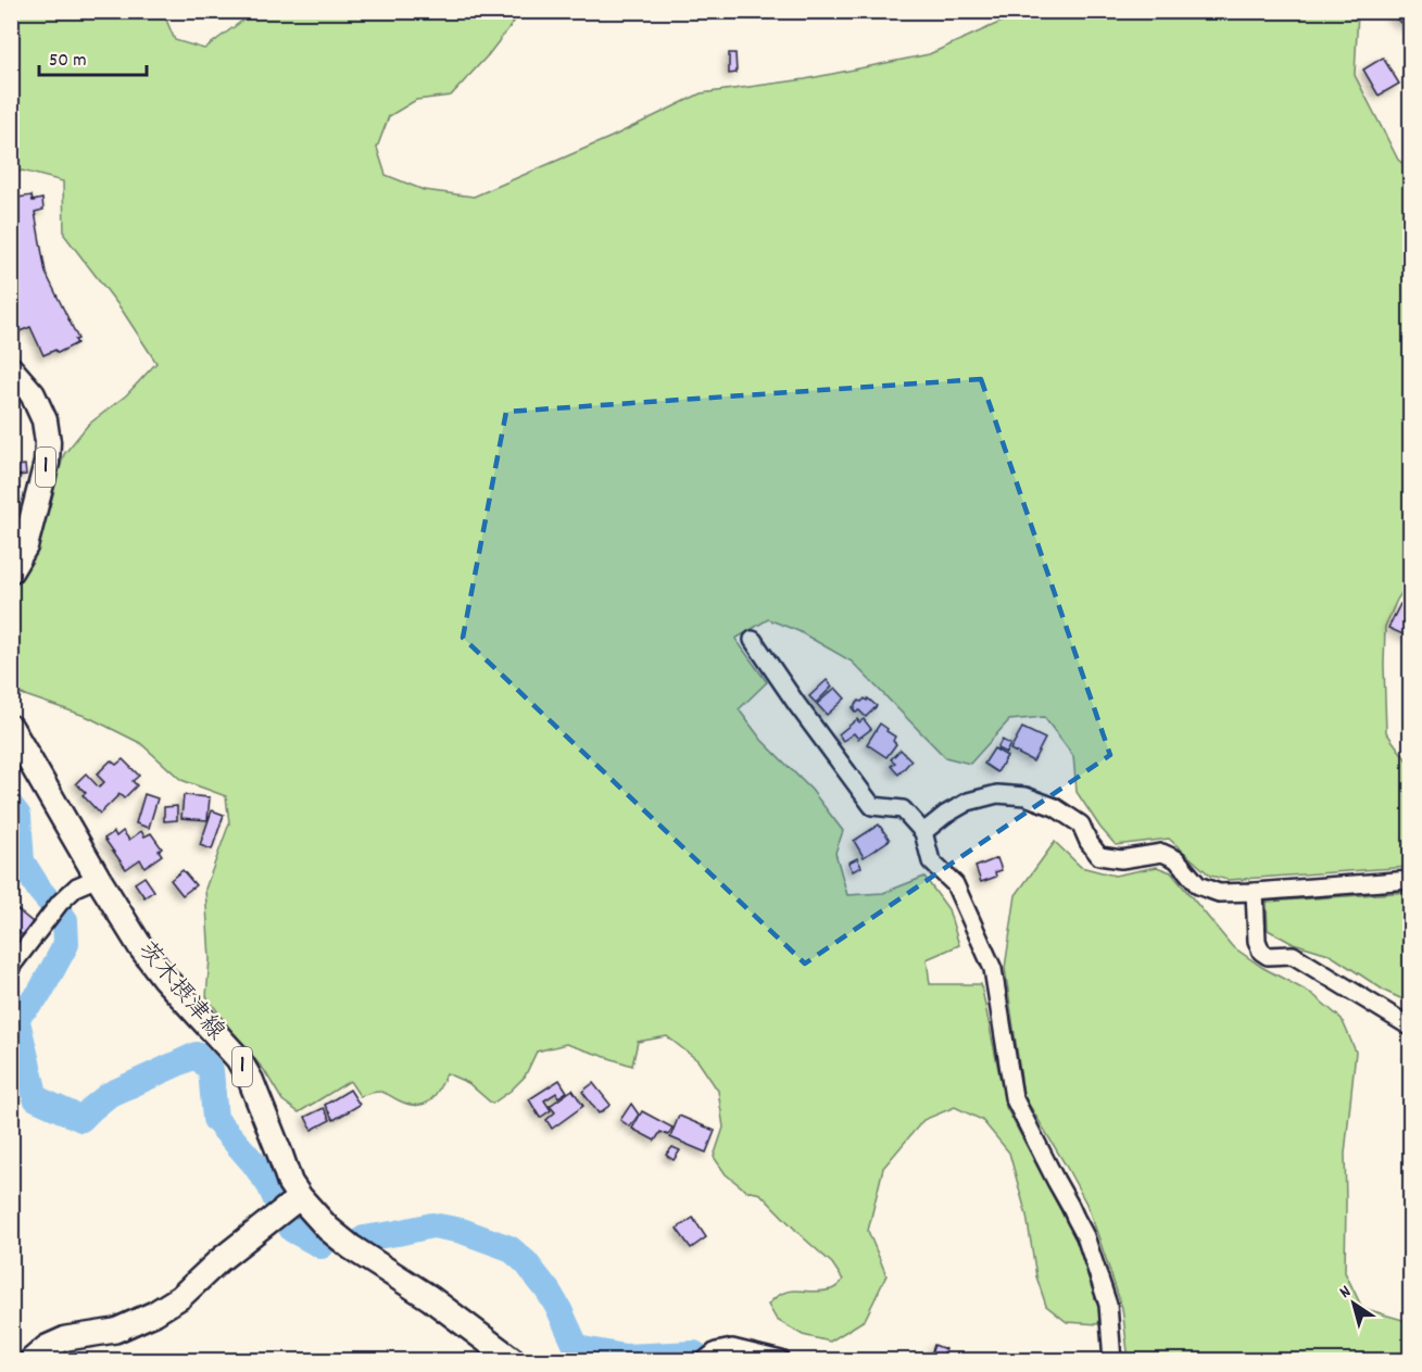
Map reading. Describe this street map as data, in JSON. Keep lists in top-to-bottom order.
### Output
{
  "streets": {
    "main road": ["1", "茨木摂津線"]
  },
  "scale_bar": "50 m",
  "north": "top left"
}
